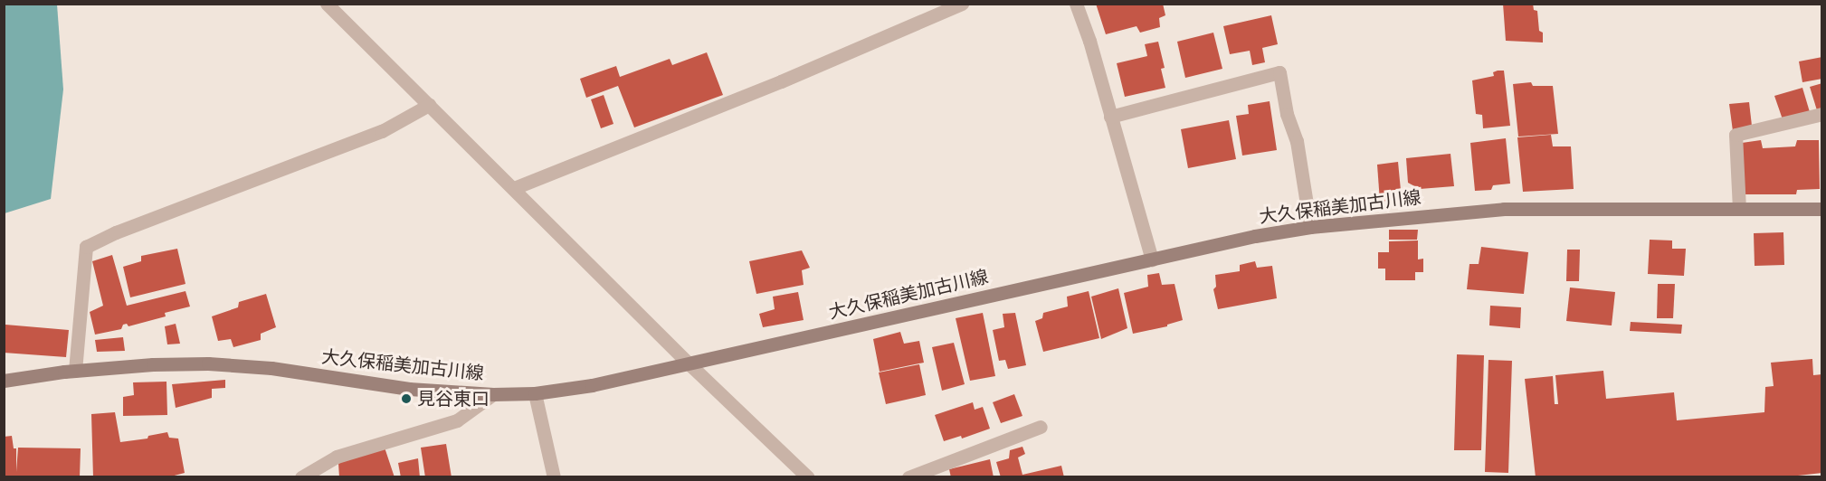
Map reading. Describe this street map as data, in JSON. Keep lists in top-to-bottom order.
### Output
{
  "streets": {
    "main road": ["大久保稲美加古川線"]
  },
  "places": ["見谷東口"]
}
